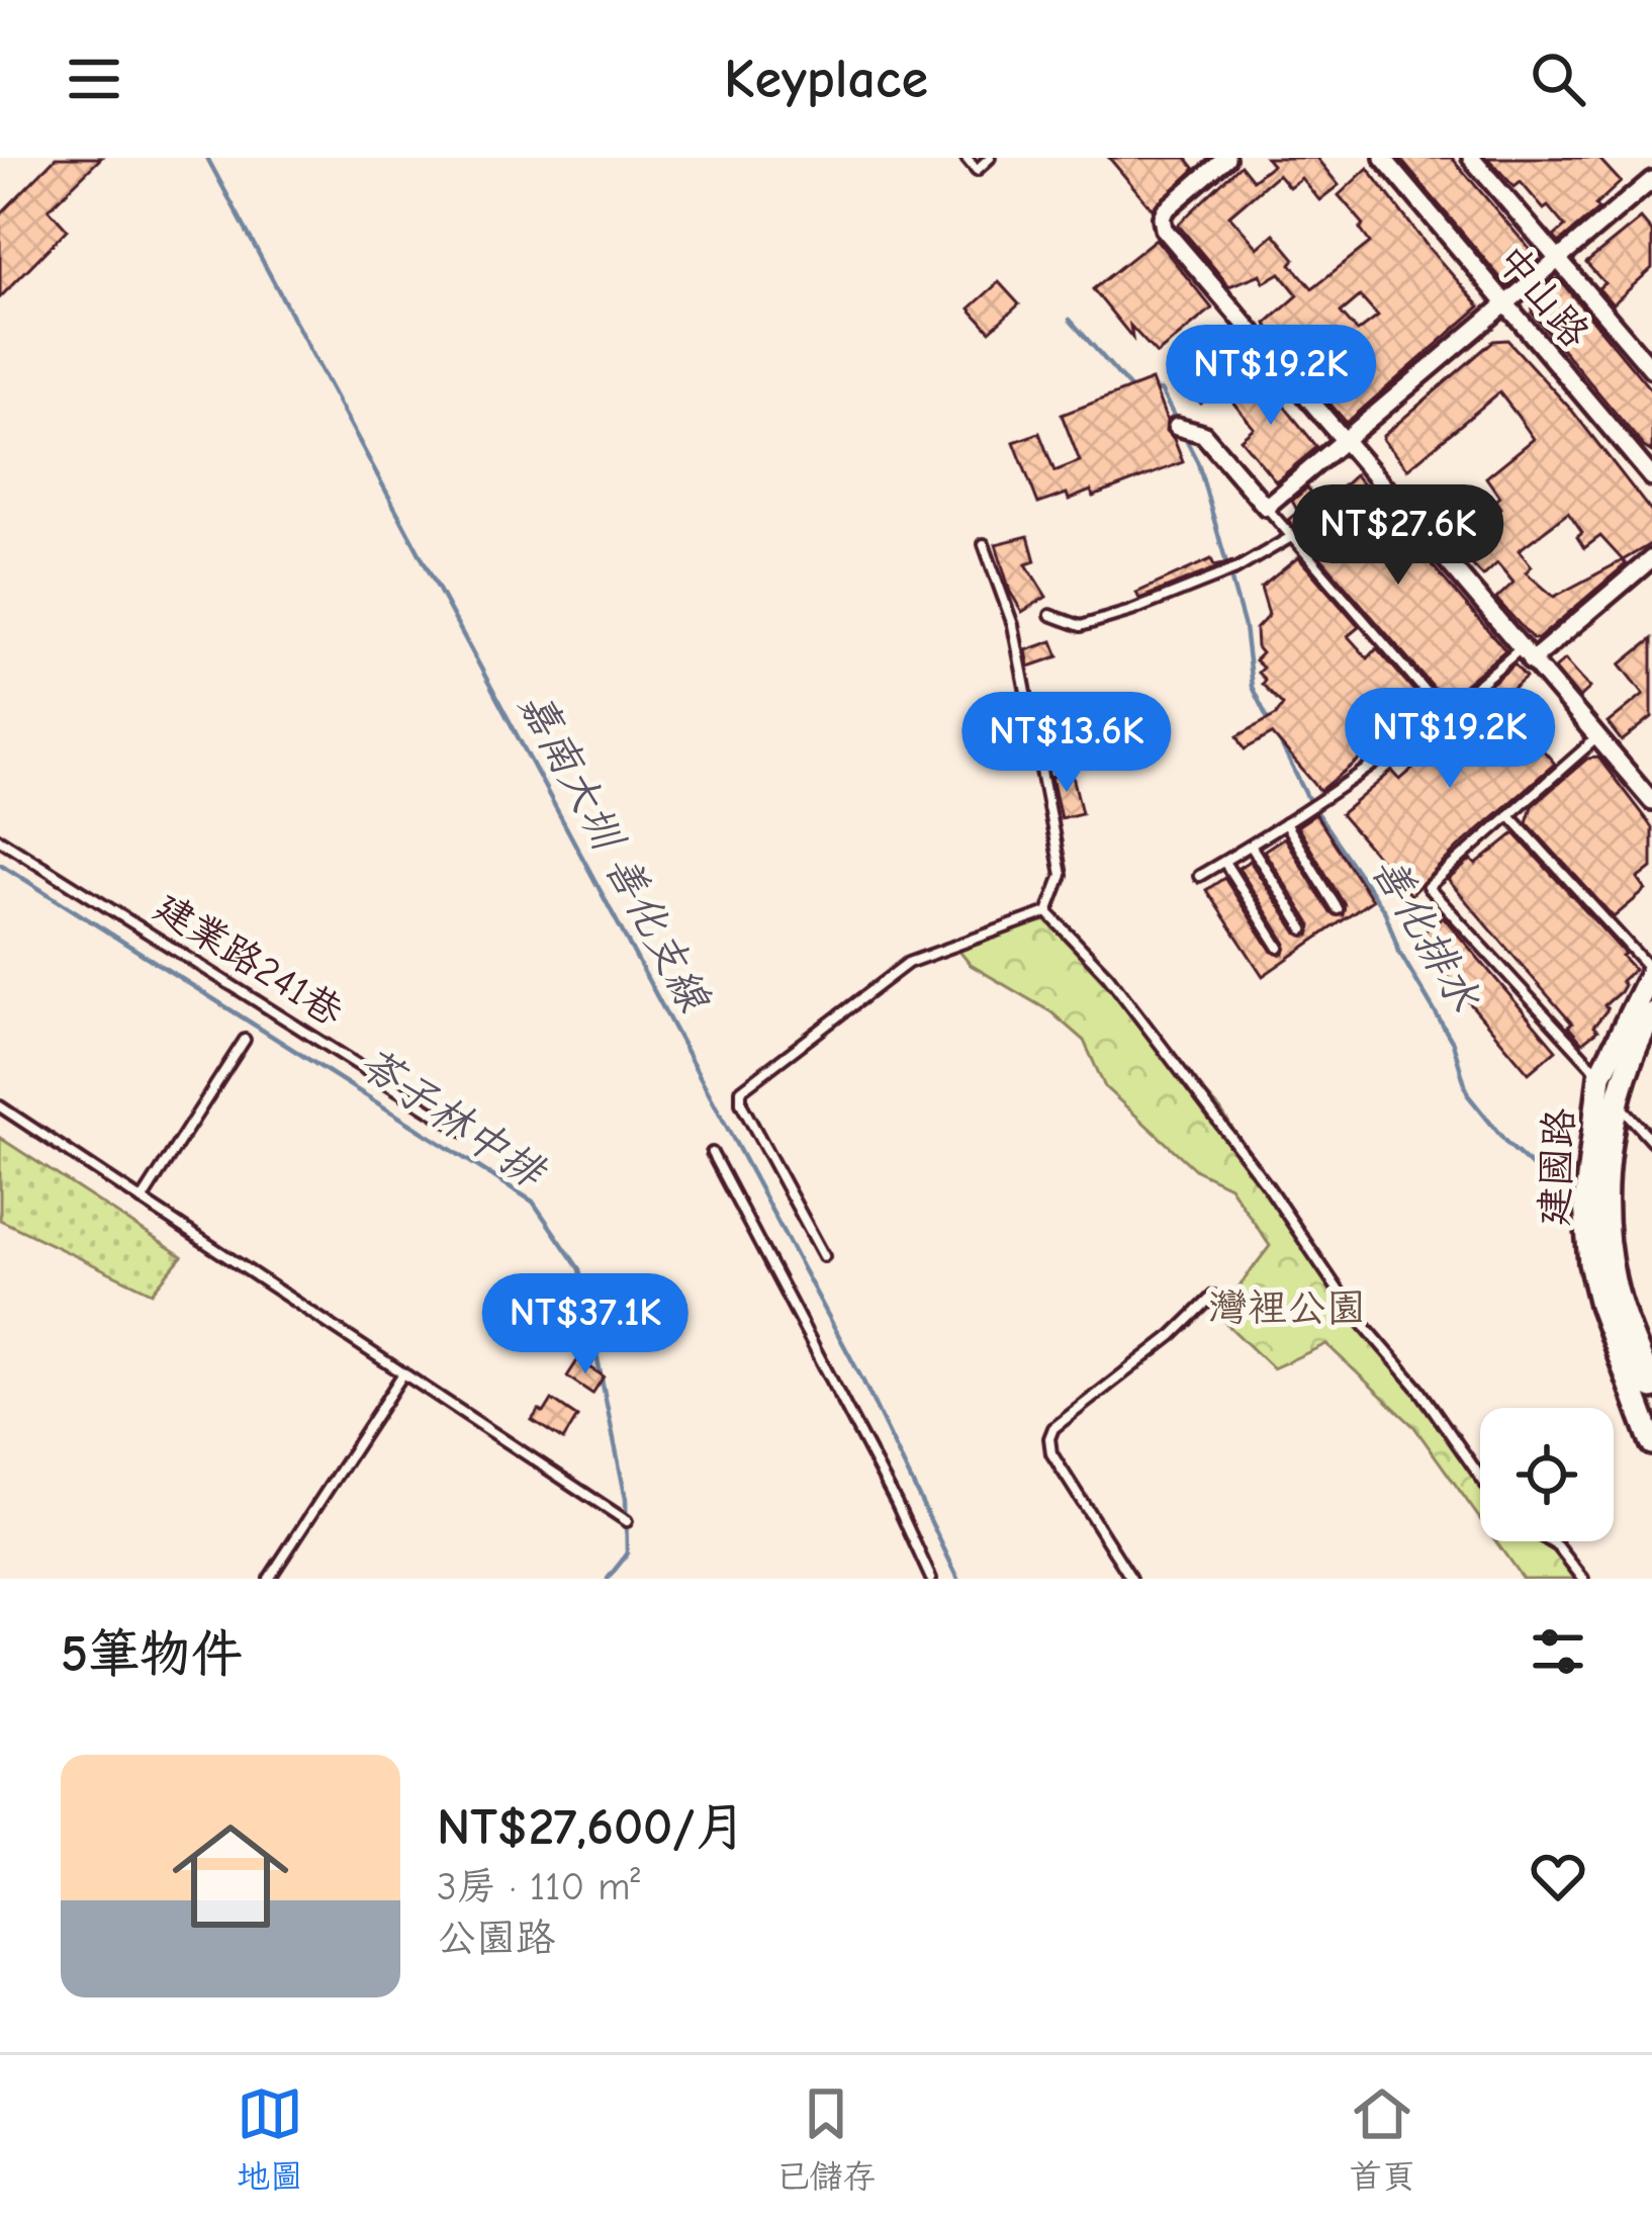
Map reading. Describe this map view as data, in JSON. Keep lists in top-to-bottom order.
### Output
{
  "streets": {
    "street": ["中山路", "建國路"],
    "lane": ["建業路241巷"]
  },
  "water": ["嘉南大圳 善化支線", "善化排水", "苓子林中排"],
  "parks": ["灣裡公園"],
  "page": {
    "header": "Keyplace",
    "price": [
      "NT$19.2K",
      "NT$27.6K",
      "NT$19.2K",
      "NT$13.6K",
      "NT$37.1K"
    ],
    "heading": "5筆物件",
    "list": [
      {
        "name": "NT$27,600/月",
        "note": "3房 · 110 m² · 公園路"
      }
    ],
    "tabs": ["地圖", "已儲存", "首頁"]
  }
}
